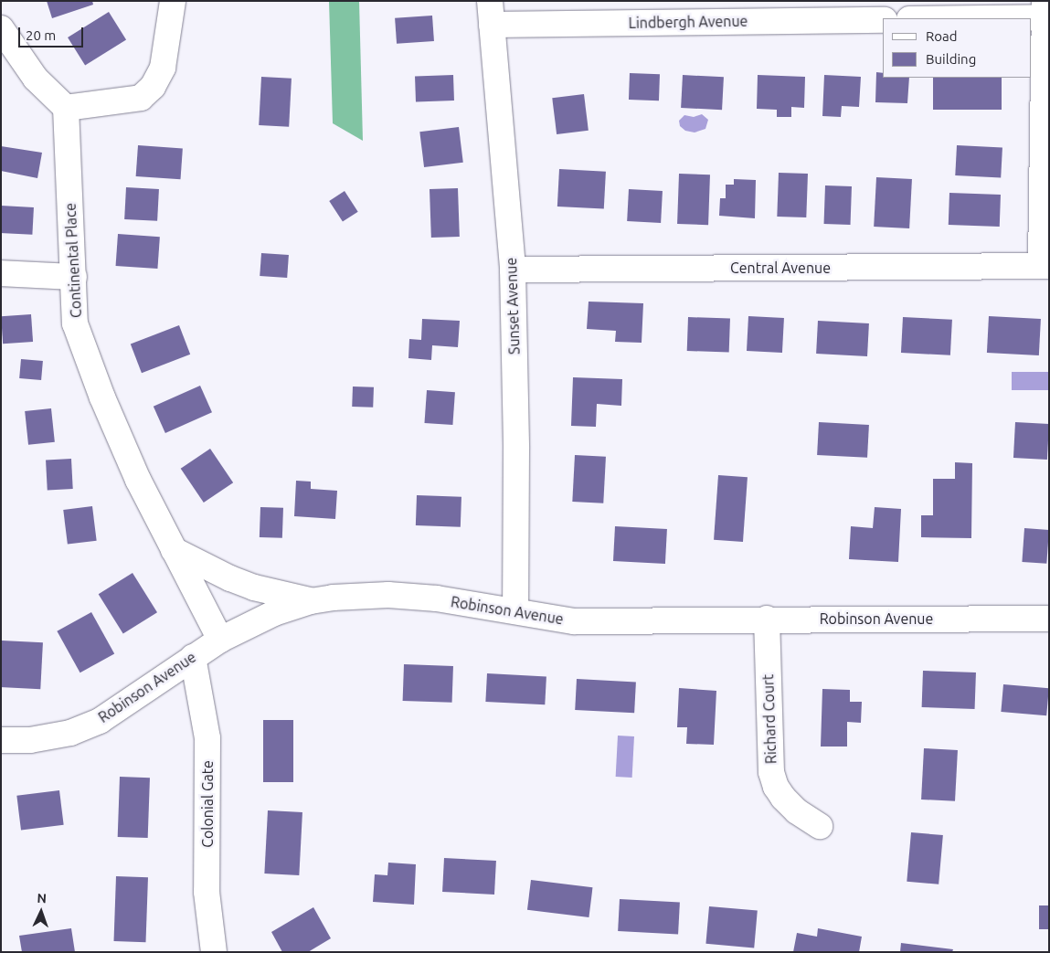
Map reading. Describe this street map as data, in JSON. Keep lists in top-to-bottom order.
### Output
{
  "streets": {
    "street": [
      "Lindbergh Avenue",
      "Continental Place",
      "Central Avenue",
      "Sunset Avenue",
      "Robinson Avenue",
      "Richard Court",
      "Colonial Gate"
    ]
  },
  "crossings": [
    ["Lindbergh Avenue", "Sunset Avenue"],
    ["Continental Place", "Robinson Avenue"],
    ["Central Avenue", "Sunset Avenue"],
    ["Sunset Avenue", "Robinson Avenue"],
    ["Robinson Avenue", "Richard Court"],
    ["Robinson Avenue", "Colonial Gate"]
  ],
  "legend": ["Road", "Building"],
  "scale_bar": "20 m",
  "north": "top"
}
